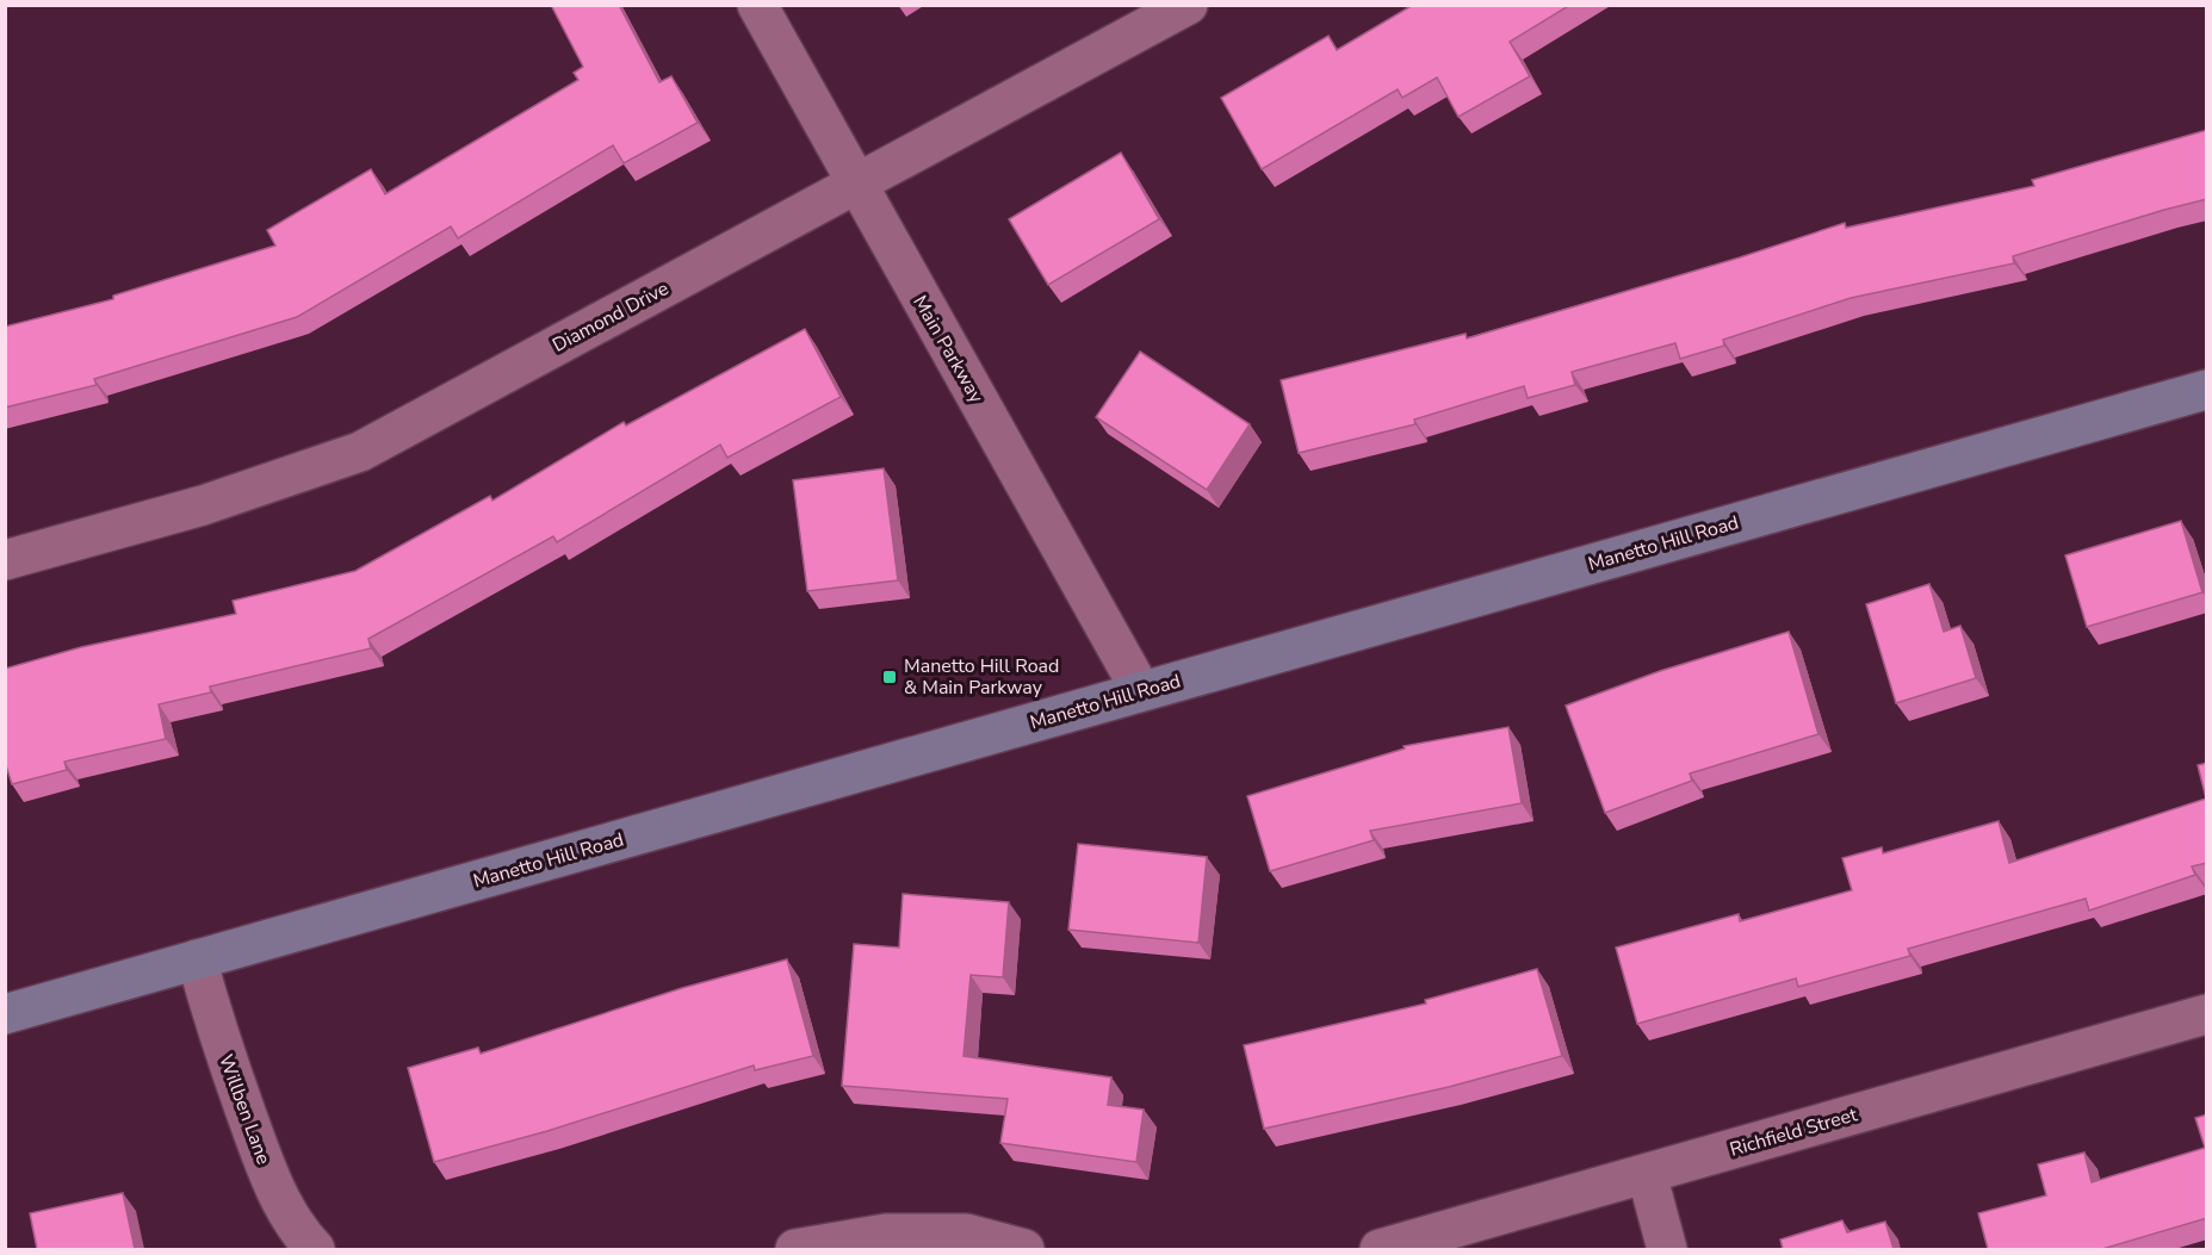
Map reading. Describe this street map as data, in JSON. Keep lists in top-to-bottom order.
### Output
{
  "streets": {
    "main road": ["Manetto Hill Road"],
    "street": [
      "Diamond Drive",
      "Main Parkway",
      "Willben Lane",
      "Richfield Street"
    ]
  },
  "crossings": [
    ["Diamond Drive", "Main Parkway"],
    ["Main Parkway", "Manetto Hill Road"],
    ["Manetto Hill Road", "Willben Lane"]
  ],
  "places": {
    "transit": ["Manetto Hill Road & Main Parkway"]
  }
}
